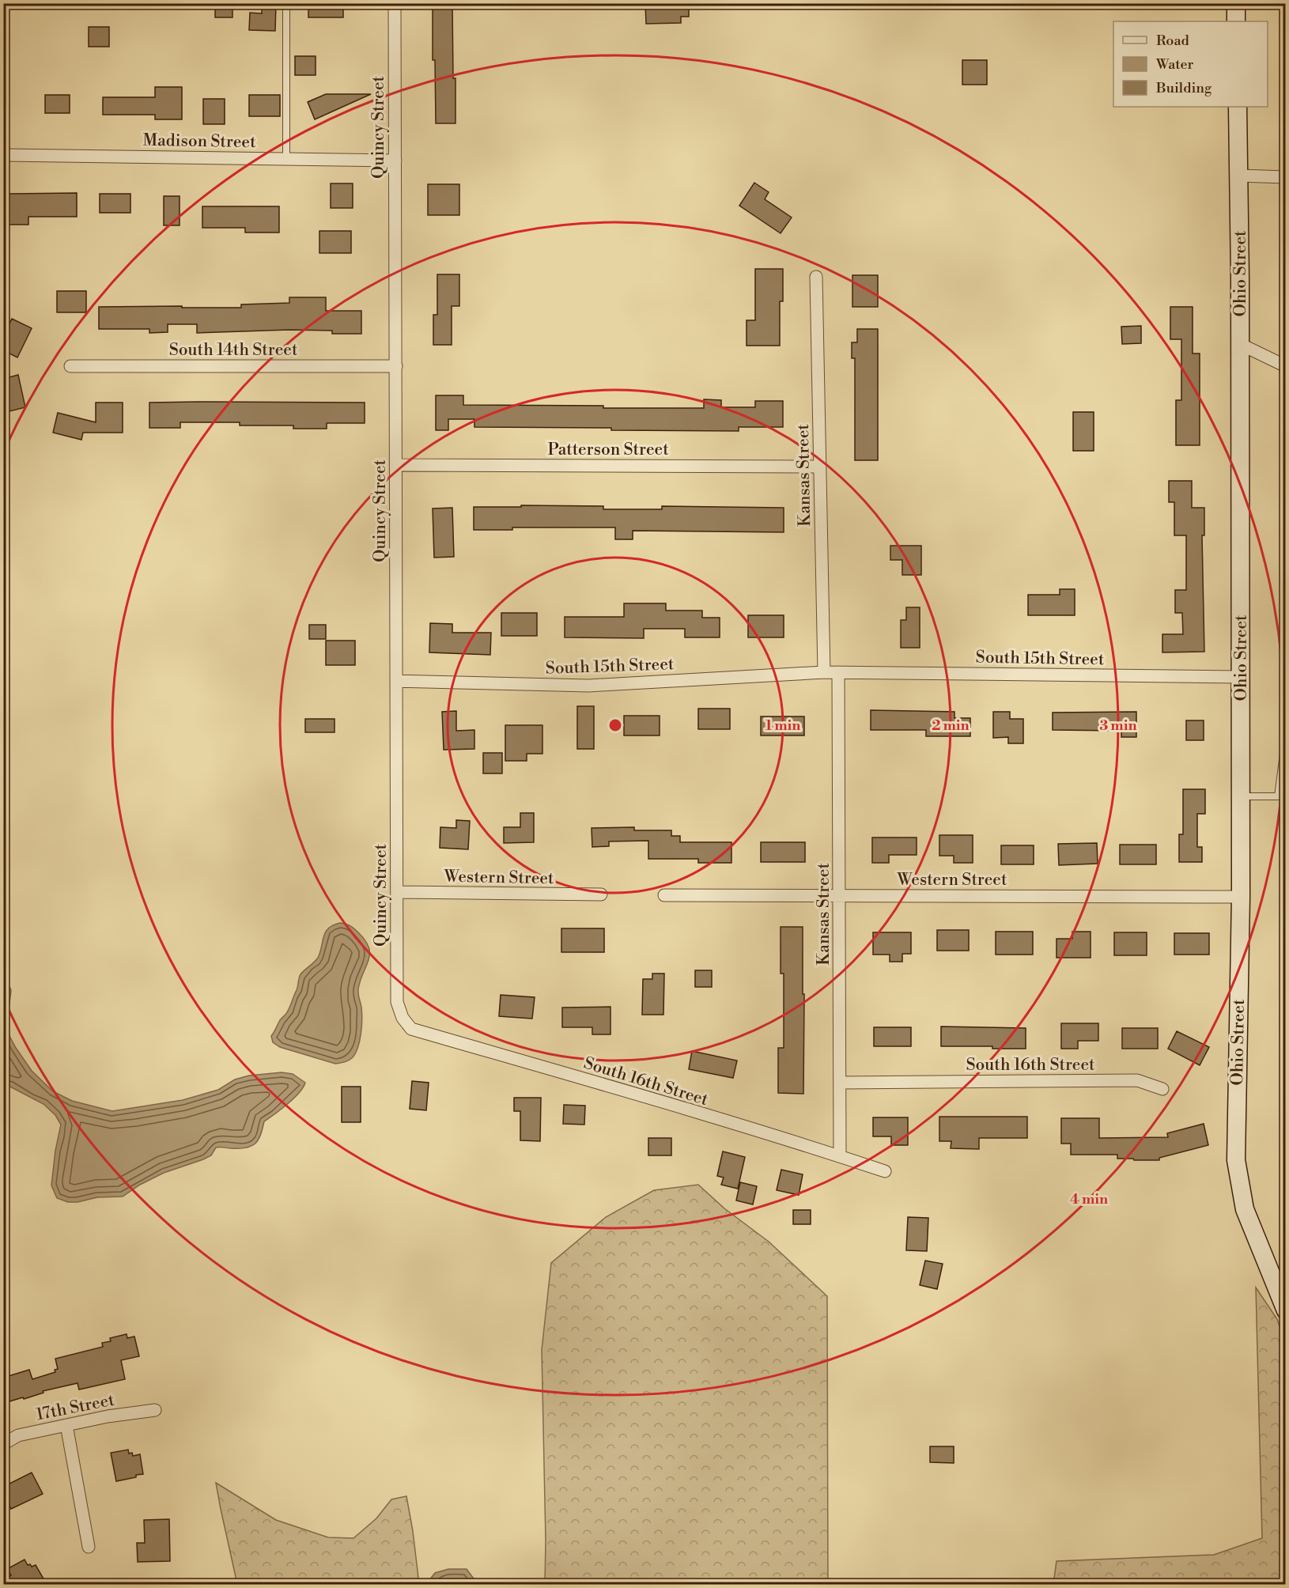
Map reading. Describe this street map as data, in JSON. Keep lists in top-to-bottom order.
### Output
{
  "streets": {
    "street": [
      "Quincy Street",
      "Madison Street",
      "Ohio Street",
      "South 14th Street",
      "Patterson Street",
      "Kansas Street",
      "South 15th Street",
      "Western Street",
      "South 16th Street",
      "17th Street"
    ]
  },
  "crossings": [
    ["Quincy Street", "Madison Street"],
    ["Quincy Street", "South 14th Street"],
    ["Quincy Street", "Patterson Street"],
    ["Quincy Street", "South 15th Street"],
    ["Quincy Street", "Western Street"],
    ["Quincy Street", "South 16th Street"],
    ["Ohio Street", "South 15th Street"],
    ["Ohio Street", "Western Street"],
    ["Patterson Street", "Kansas Street"],
    ["Kansas Street", "South 15th Street"],
    ["Kansas Street", "Western Street"],
    ["Kansas Street", "South 16th Street"]
  ],
  "legend": ["Road", "Water", "Building"],
  "rings": [
    "1 min",
    "2 min",
    "3 min",
    "4 min"
  ]
}
